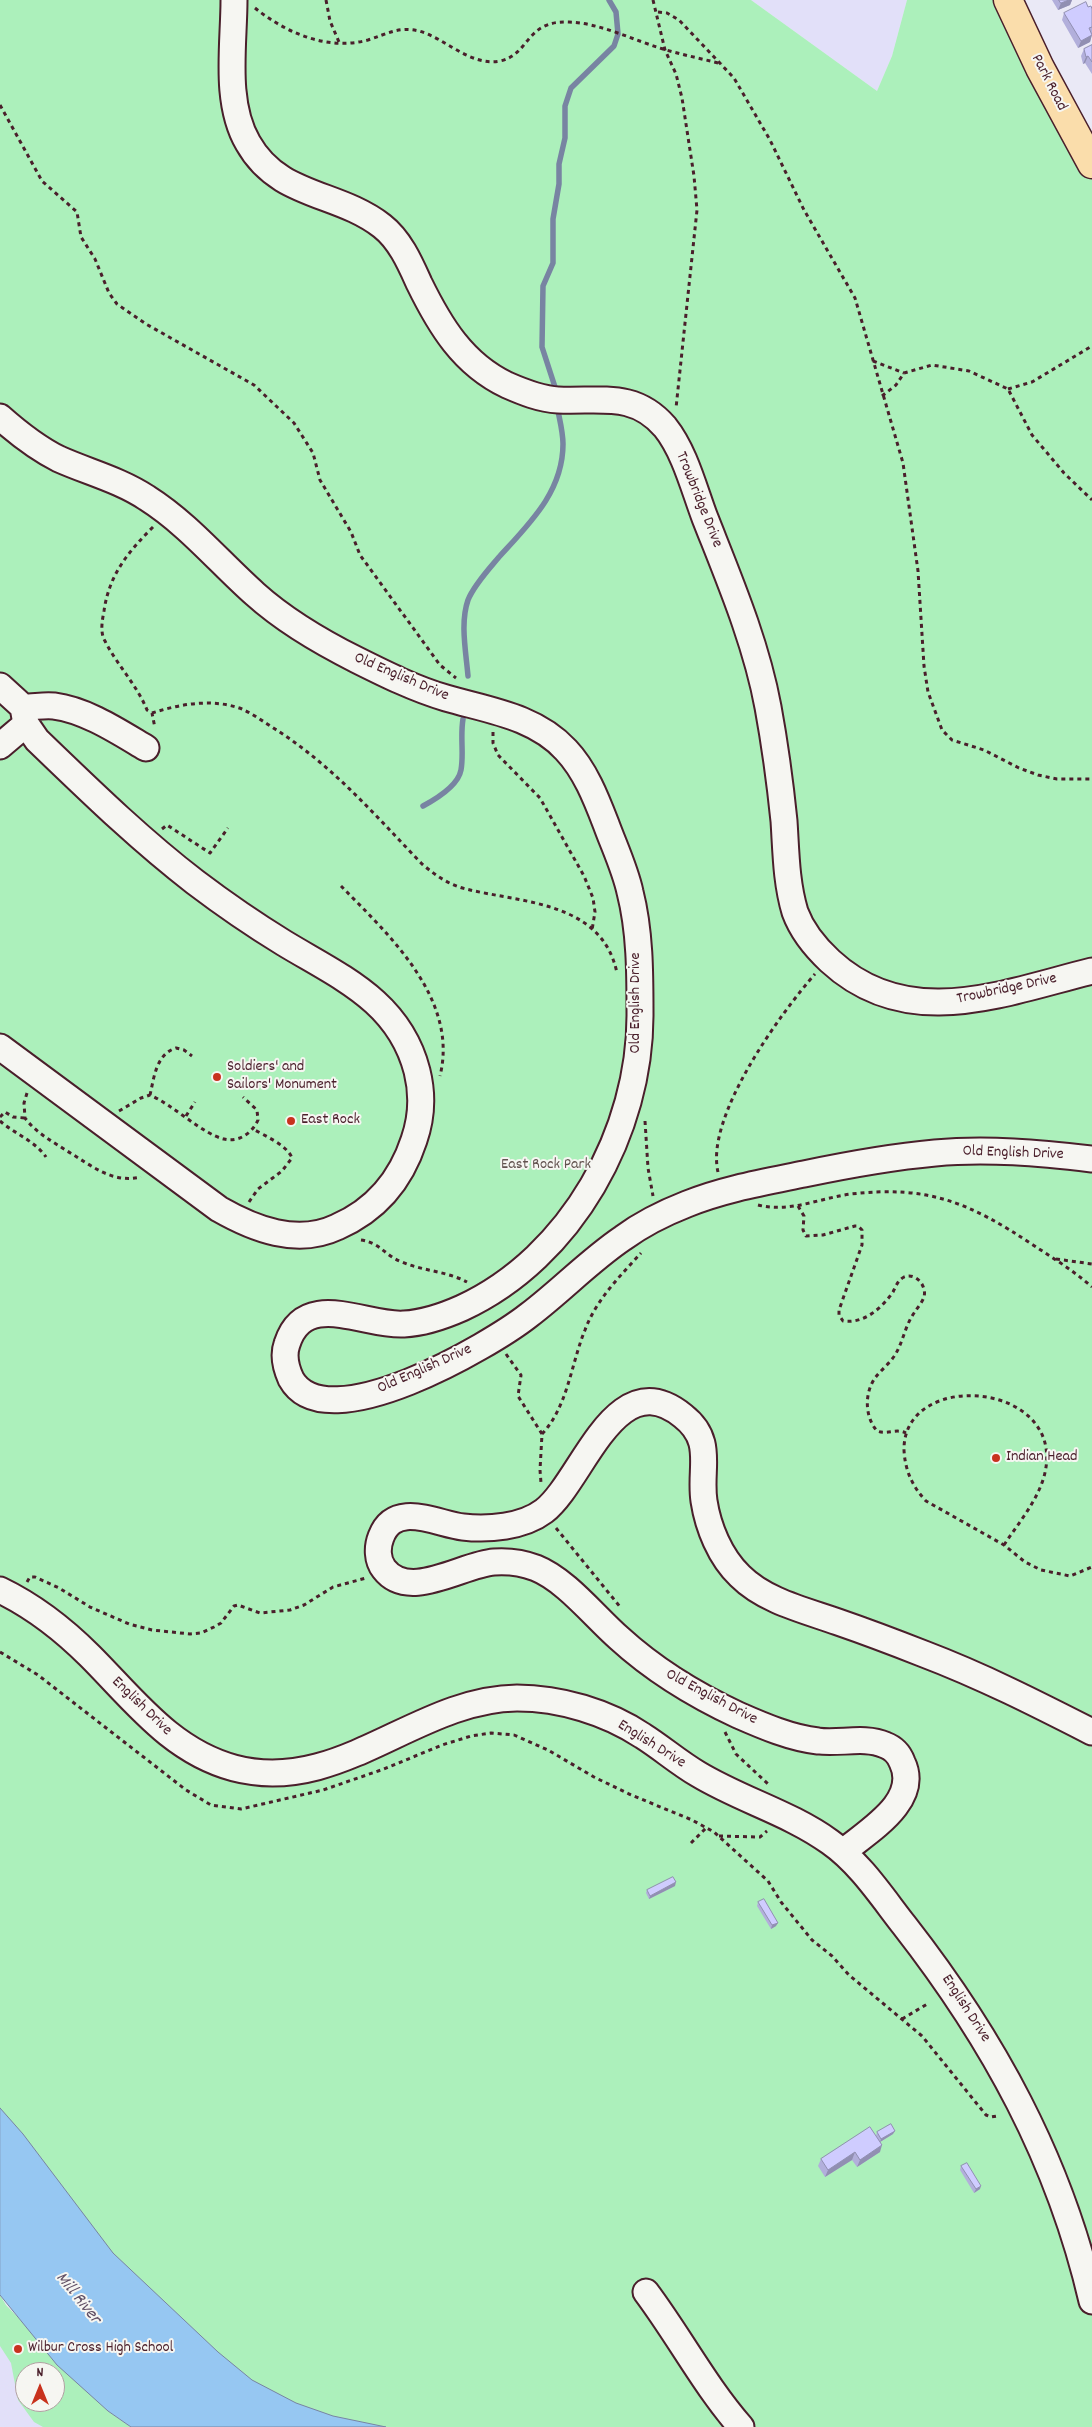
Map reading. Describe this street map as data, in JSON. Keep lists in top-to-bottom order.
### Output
{
  "streets": {
    "main road": ["Park Road"],
    "street": ["Trowbridge Drive", "Old English Drive", "English Drive"]
  },
  "crossings": [
    ["Old English Drive", "English Drive"]
  ],
  "water": ["Mill River"],
  "parks": ["East Rock Park"],
  "places": [
    "Soldiers' and Sailors' Monument",
    "East Rock",
    "Indian Head",
    "Wilbur Cross High School"
  ],
  "north": "top"
}
